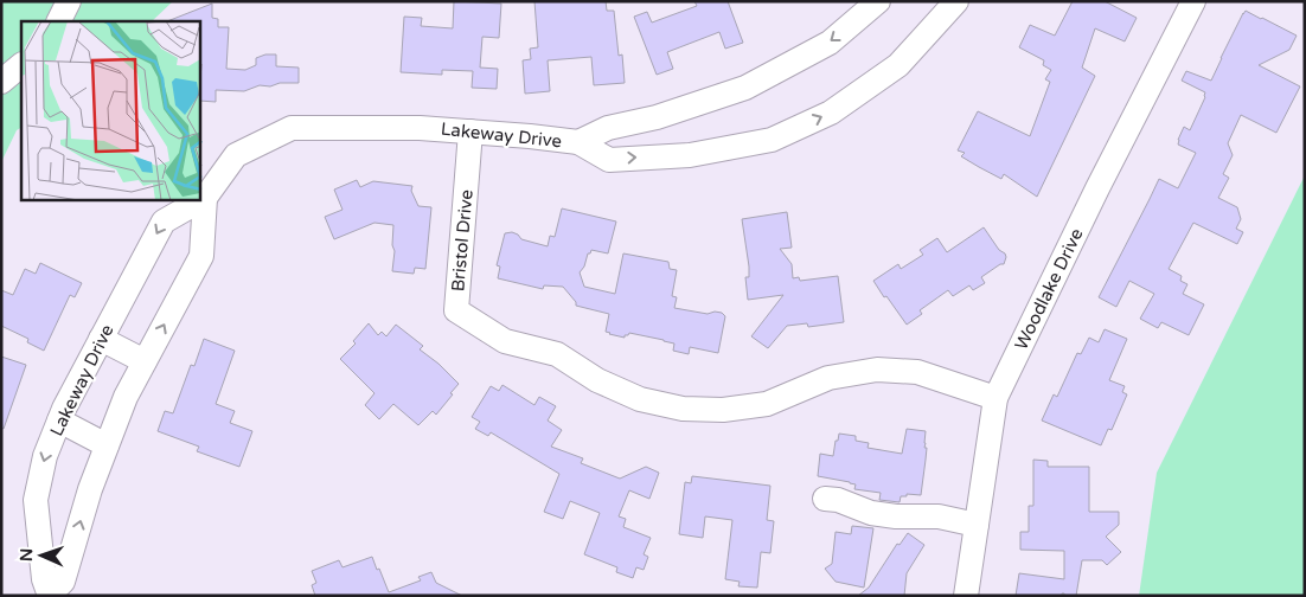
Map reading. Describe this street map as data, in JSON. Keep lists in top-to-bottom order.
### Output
{
  "streets": {
    "street": ["Lakeway Drive", "Bristol Drive", "Woodlake Drive"]
  },
  "crossings": [
    ["Lakeway Drive", "Bristol Drive"],
    ["Bristol Drive", "Woodlake Drive"]
  ],
  "north": "left"
}
